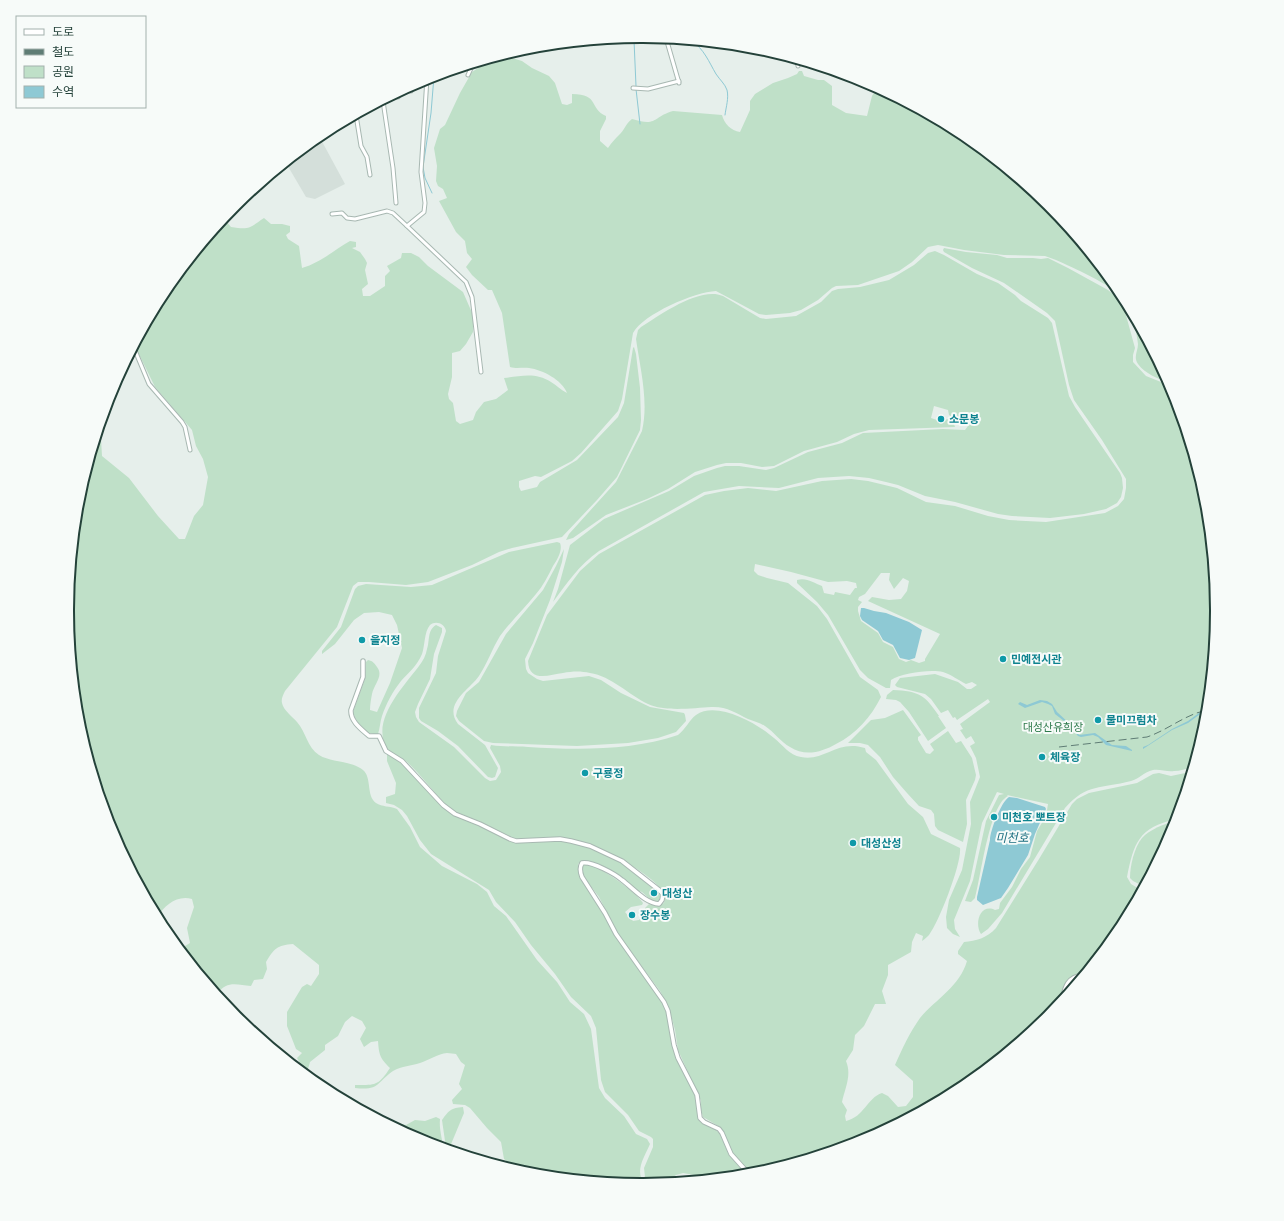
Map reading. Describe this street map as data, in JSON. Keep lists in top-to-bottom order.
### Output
{
  "water": ["미천호"],
  "parks": ["대성산유희장"],
  "places": [
    "소문봉",
    "을지정",
    "민예전시관",
    "물미끄럼차",
    "체육장",
    "구룡정",
    "미천호 뽀트장",
    "대성산성",
    "대성산",
    "장수봉"
  ],
  "legend": [
    "도로",
    "철도",
    "공원",
    "수역"
  ]
}
